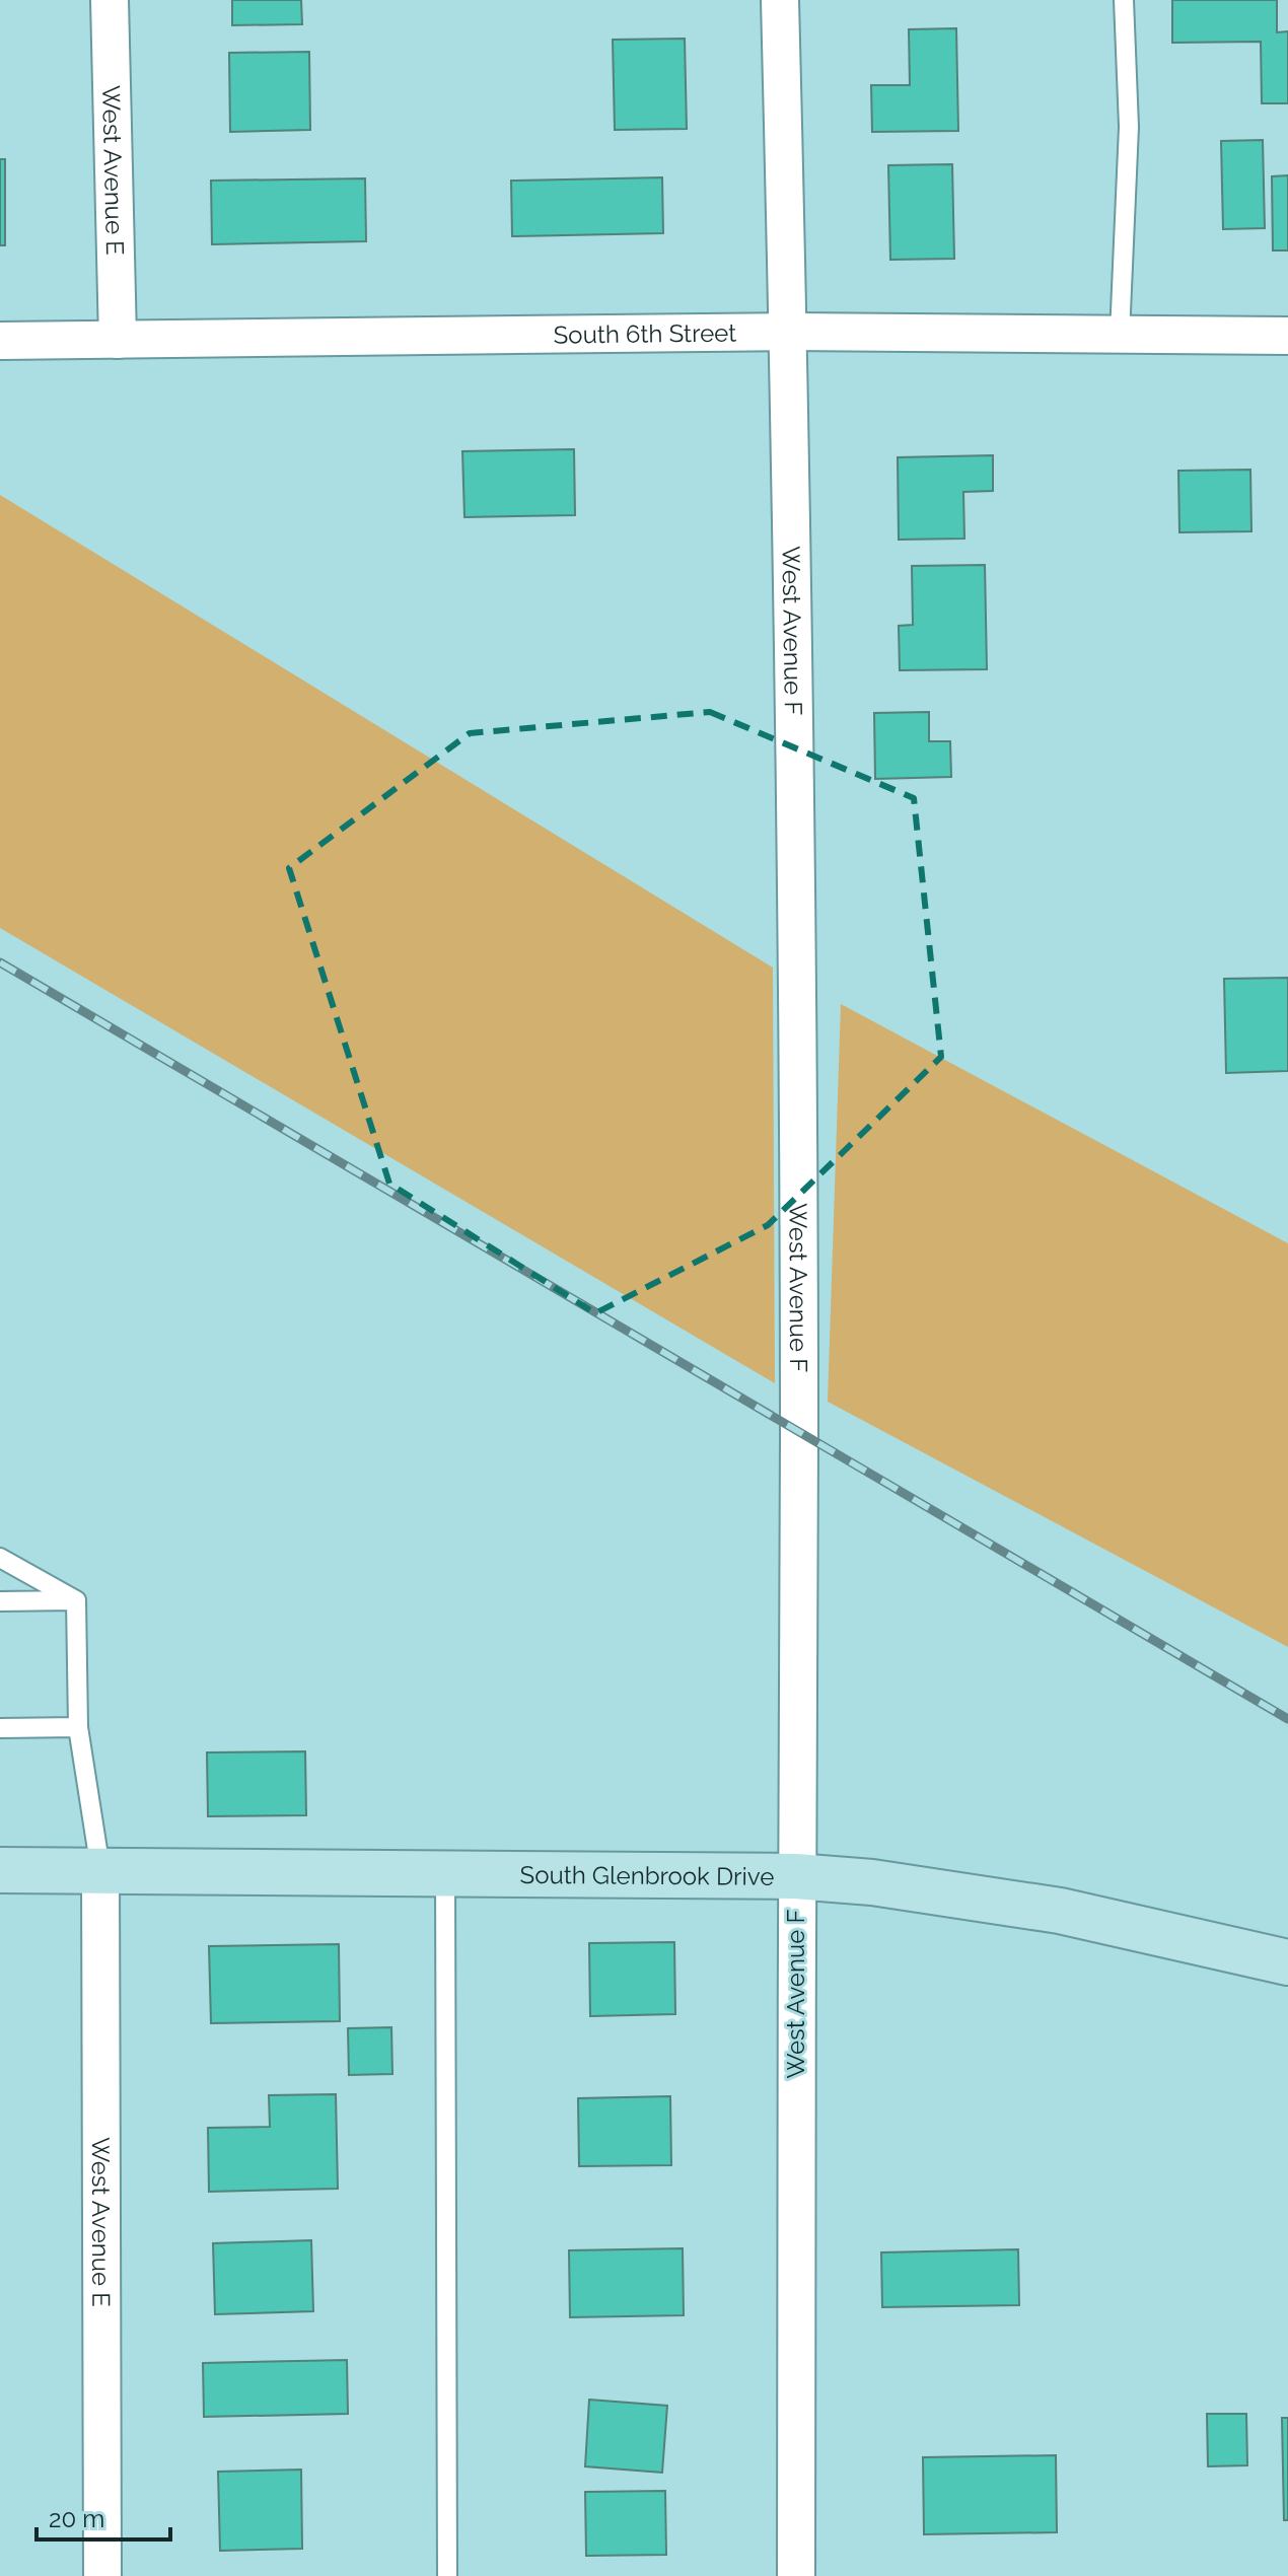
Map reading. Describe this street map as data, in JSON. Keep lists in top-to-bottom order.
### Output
{
  "streets": {
    "street": [
      "West Avenue E",
      "South 6th Street",
      "West Avenue F",
      "South Glenbrook Drive"
    ]
  },
  "crossings": [
    ["West Avenue E", "South 6th Street"],
    ["West Avenue E", "South Glenbrook Drive"],
    ["South 6th Street", "West Avenue F"],
    ["West Avenue F", "South Glenbrook Drive"]
  ],
  "scale_bar": "20 m"
}
